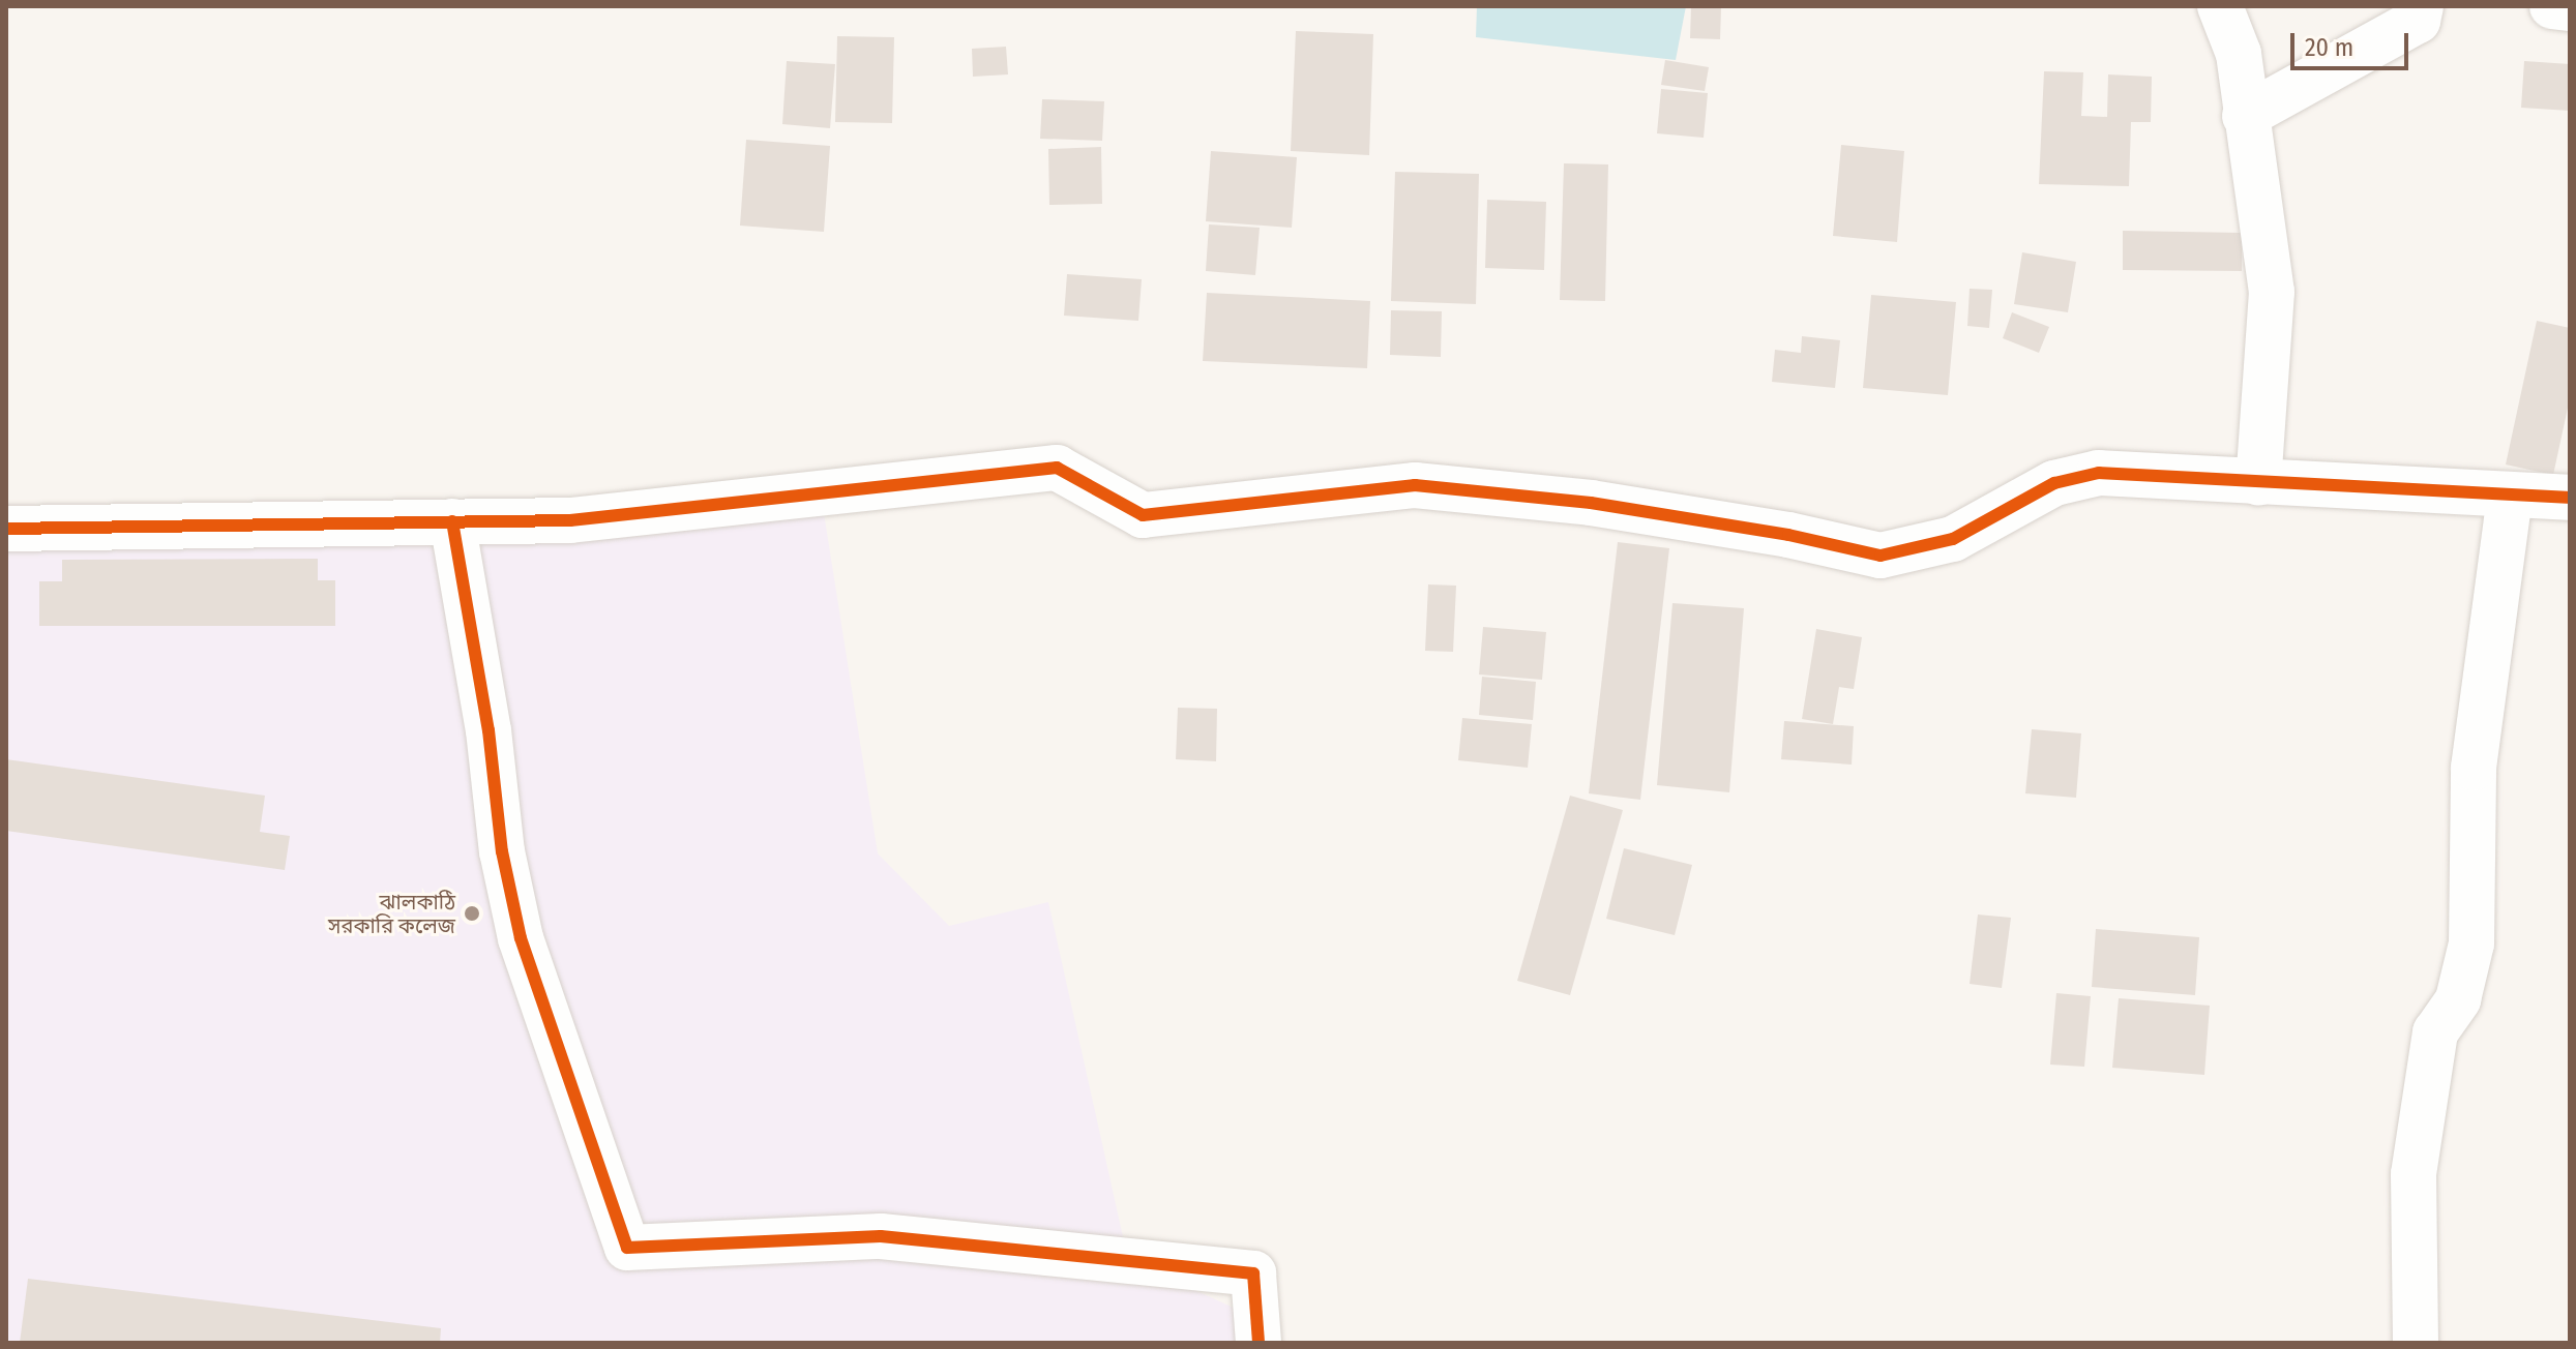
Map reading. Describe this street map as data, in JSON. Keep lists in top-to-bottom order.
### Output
{
  "places": ["ঝালকাঠি সরকারি কলেজ"],
  "scale_bar": "20 m"
}
